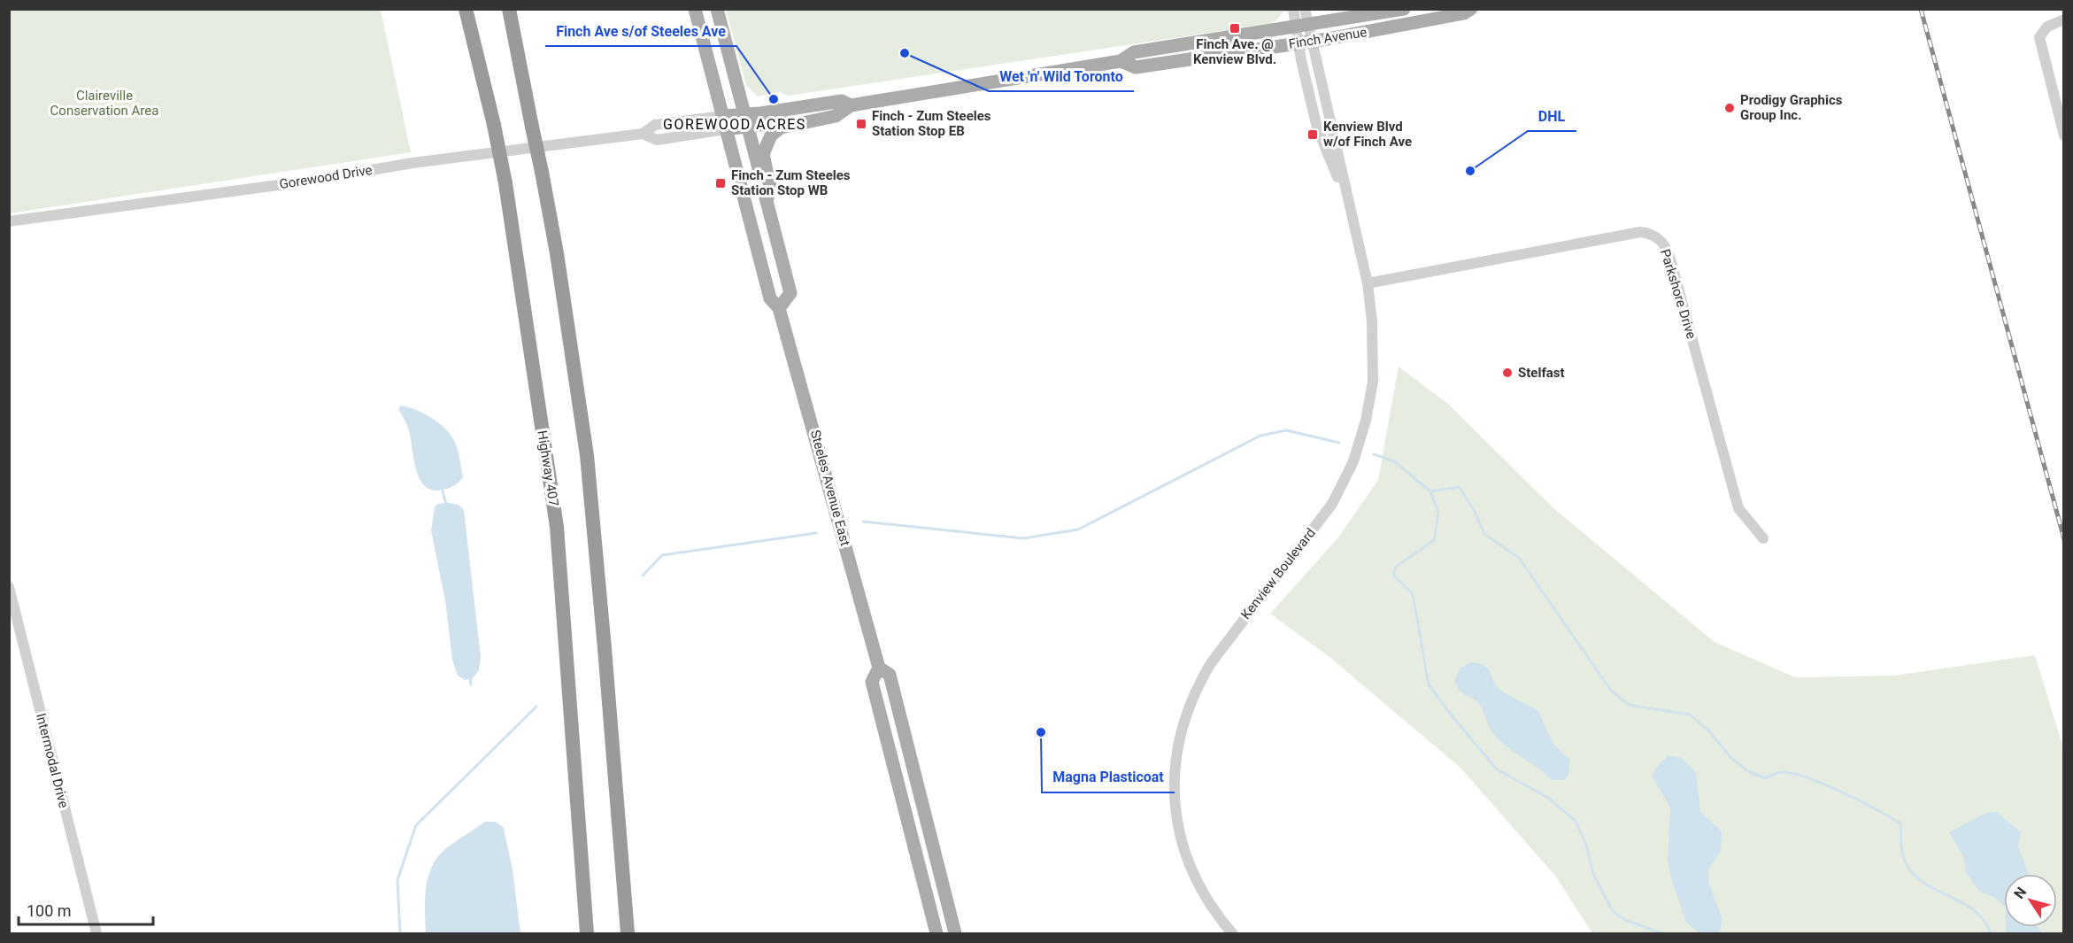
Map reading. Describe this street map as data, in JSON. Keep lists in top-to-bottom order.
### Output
{
  "streets": {
    "highway": ["Highway 407"],
    "main road": ["Finch Avenue", "Steeles Avenue East"],
    "street": [
      "Gorewood Drive",
      "Parkshore Drive",
      "Kenview Boulevard",
      "Intermodal Drive"
    ]
  },
  "crossings": [
    ["Finch Avenue", "Gorewood Drive"],
    ["Finch Avenue", "Steeles Avenue East"],
    ["Finch Avenue", "Kenview Boulevard"],
    ["Gorewood Drive", "Steeles Avenue East"],
    ["Parkshore Drive", "Kenview Boulevard"]
  ],
  "districts": ["GOREWOOD ACRES"],
  "parks": ["Claireville Conservation Area"],
  "places": {
    "transit": [
      "Finch Ave. @ Kenview Blvd.",
      "Finch - Zum Steeles Station Stop EB",
      "Kenview Blvd w/of Finch Ave",
      "Finch - Zum Steeles Station Stop WB"
    ],
    "other": [
      "Wet 'n' Wild Toronto",
      "Finch Ave s/of Steeles Ave",
      "Prodigy Graphics Group Inc.",
      "DHL",
      "Stelfast",
      "Magna Plasticoat"
    ]
  },
  "scale_bar": "100 m",
  "north": "top left"
}
